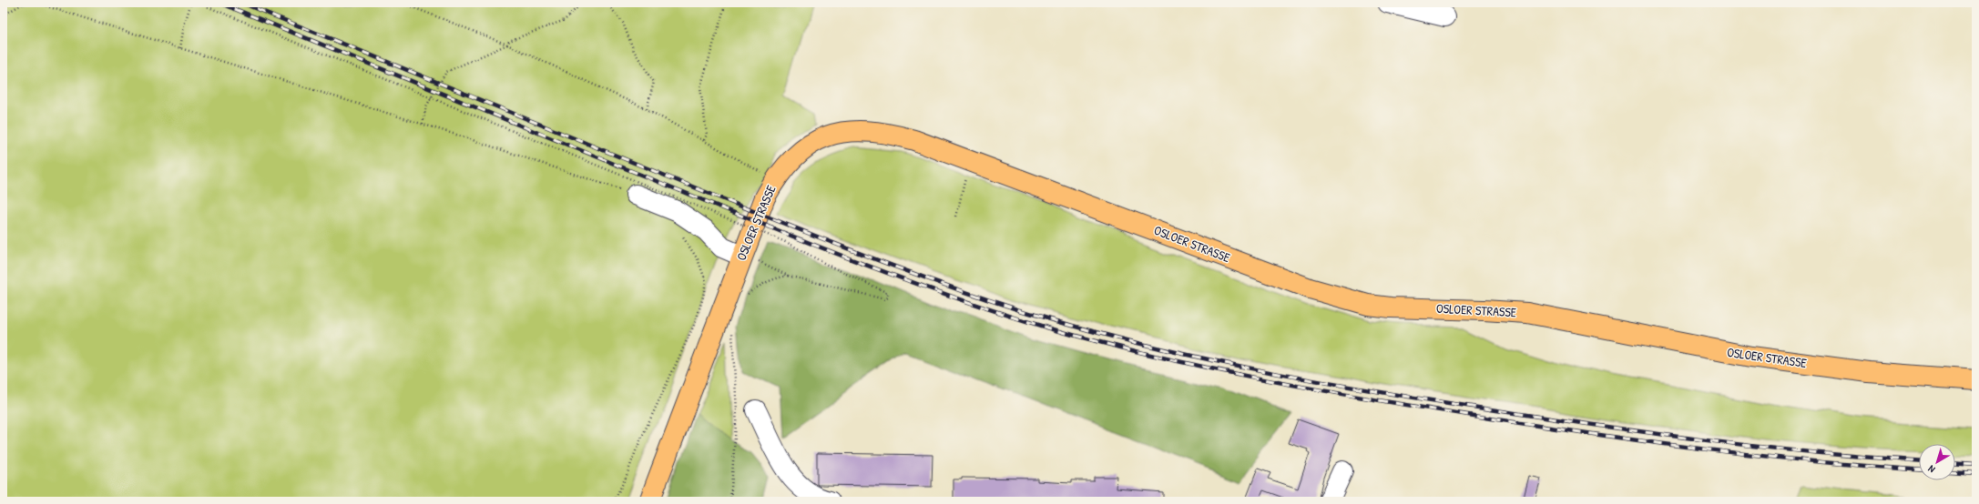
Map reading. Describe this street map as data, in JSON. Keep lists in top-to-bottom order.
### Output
{
  "streets": {
    "main road": ["OSLOER STRASSE"]
  },
  "north": "bottom left"
}
